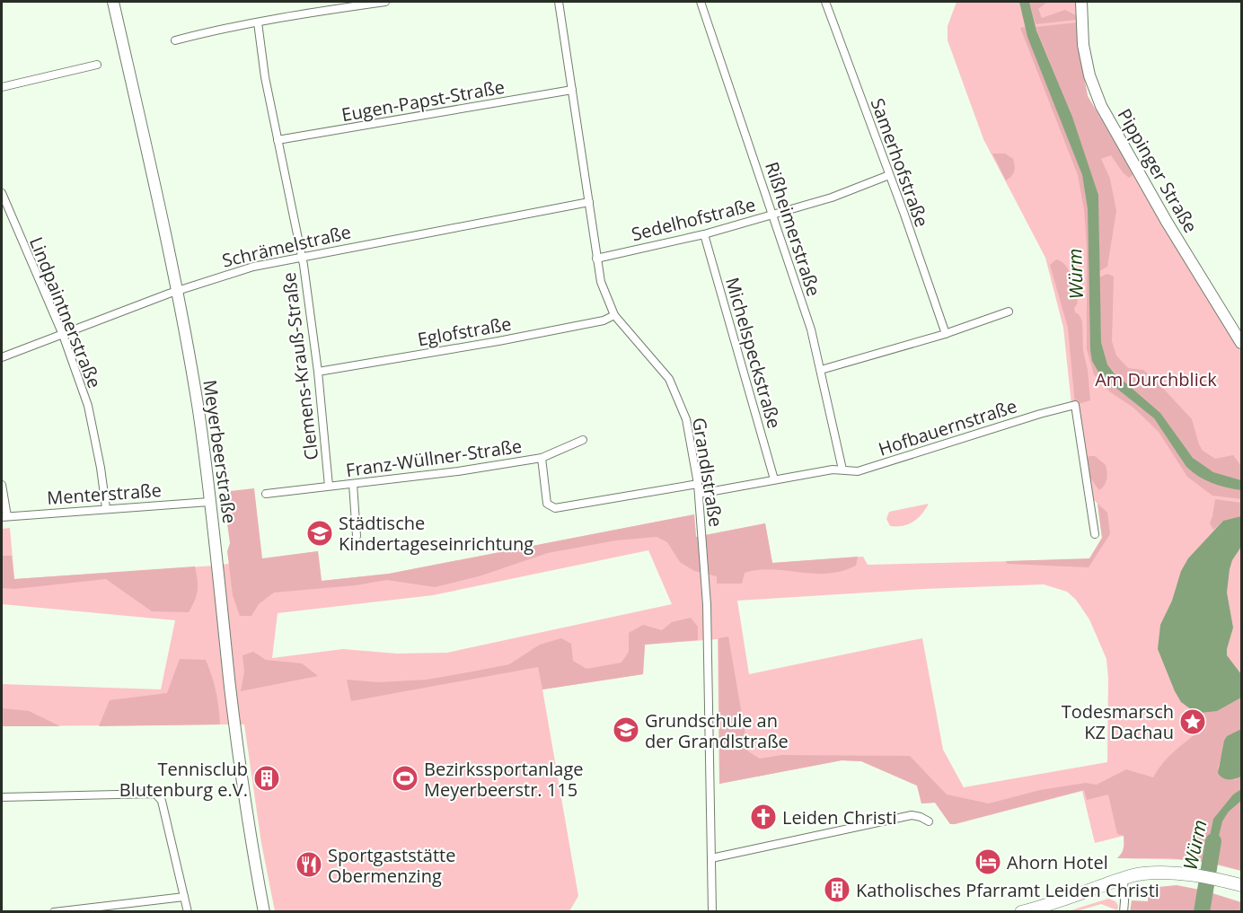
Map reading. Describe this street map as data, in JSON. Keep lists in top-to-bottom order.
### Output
{
  "streets": {
    "street": [
      "Eugen-Papst-Straße",
      "Samerhofstraße",
      "Pippinger Straße",
      "Sedelhofstraße",
      "Rißheimerstraße",
      "Schrämelstraße",
      "Lindpaintnerstraße",
      "Eglofstraße",
      "Michelspeckstraße",
      "Clemens-Krauß-Straße",
      "Hofbauernstraße",
      "Meyerbeerstraße",
      "Franz-Wüllner-Straße",
      "Grandlstraße",
      "Menterstraße"
    ]
  },
  "crossings": [
    ["Eugen-Papst-Straße", "Clemens-Krauß-Straße"],
    ["Eugen-Papst-Straße", "Grandlstraße"],
    ["Samerhofstraße", "Sedelhofstraße"],
    ["Sedelhofstraße", "Rißheimerstraße"],
    ["Sedelhofstraße", "Michelspeckstraße"],
    ["Sedelhofstraße", "Grandlstraße"],
    ["Rißheimerstraße", "Hofbauernstraße"],
    ["Schrämelstraße", "Lindpaintnerstraße"],
    ["Schrämelstraße", "Clemens-Krauß-Straße"],
    ["Schrämelstraße", "Meyerbeerstraße"],
    ["Schrämelstraße", "Grandlstraße"],
    ["Lindpaintnerstraße", "Menterstraße"],
    ["Eglofstraße", "Clemens-Krauß-Straße"],
    ["Eglofstraße", "Grandlstraße"],
    ["Michelspeckstraße", "Hofbauernstraße"],
    ["Clemens-Krauß-Straße", "Franz-Wüllner-Straße"],
    ["Hofbauernstraße", "Grandlstraße"],
    ["Meyerbeerstraße", "Menterstraße"],
    ["Franz-Wüllner-Straße", "Grandlstraße"]
  ],
  "water": ["Würm"],
  "parks": ["Am Durchblick"],
  "places": {
    "school or university": ["Städtische Kindertageseinrichtung", "Grundschule an der Grandlstraße"],
    "place": ["Todesmarsch KZ Dachau"],
    "building": ["Tennisclub Blutenburg e.V.", "Katholisches Pfarramt Leiden Christi"],
    "sports": ["Bezirkssportanlage Meyerbeerstr. 115"],
    "church": ["Leiden Christi"],
    "hotel": ["Ahorn Hotel"],
    "restaurant": ["Sportgaststätte Obermenzing"]
  }
}
